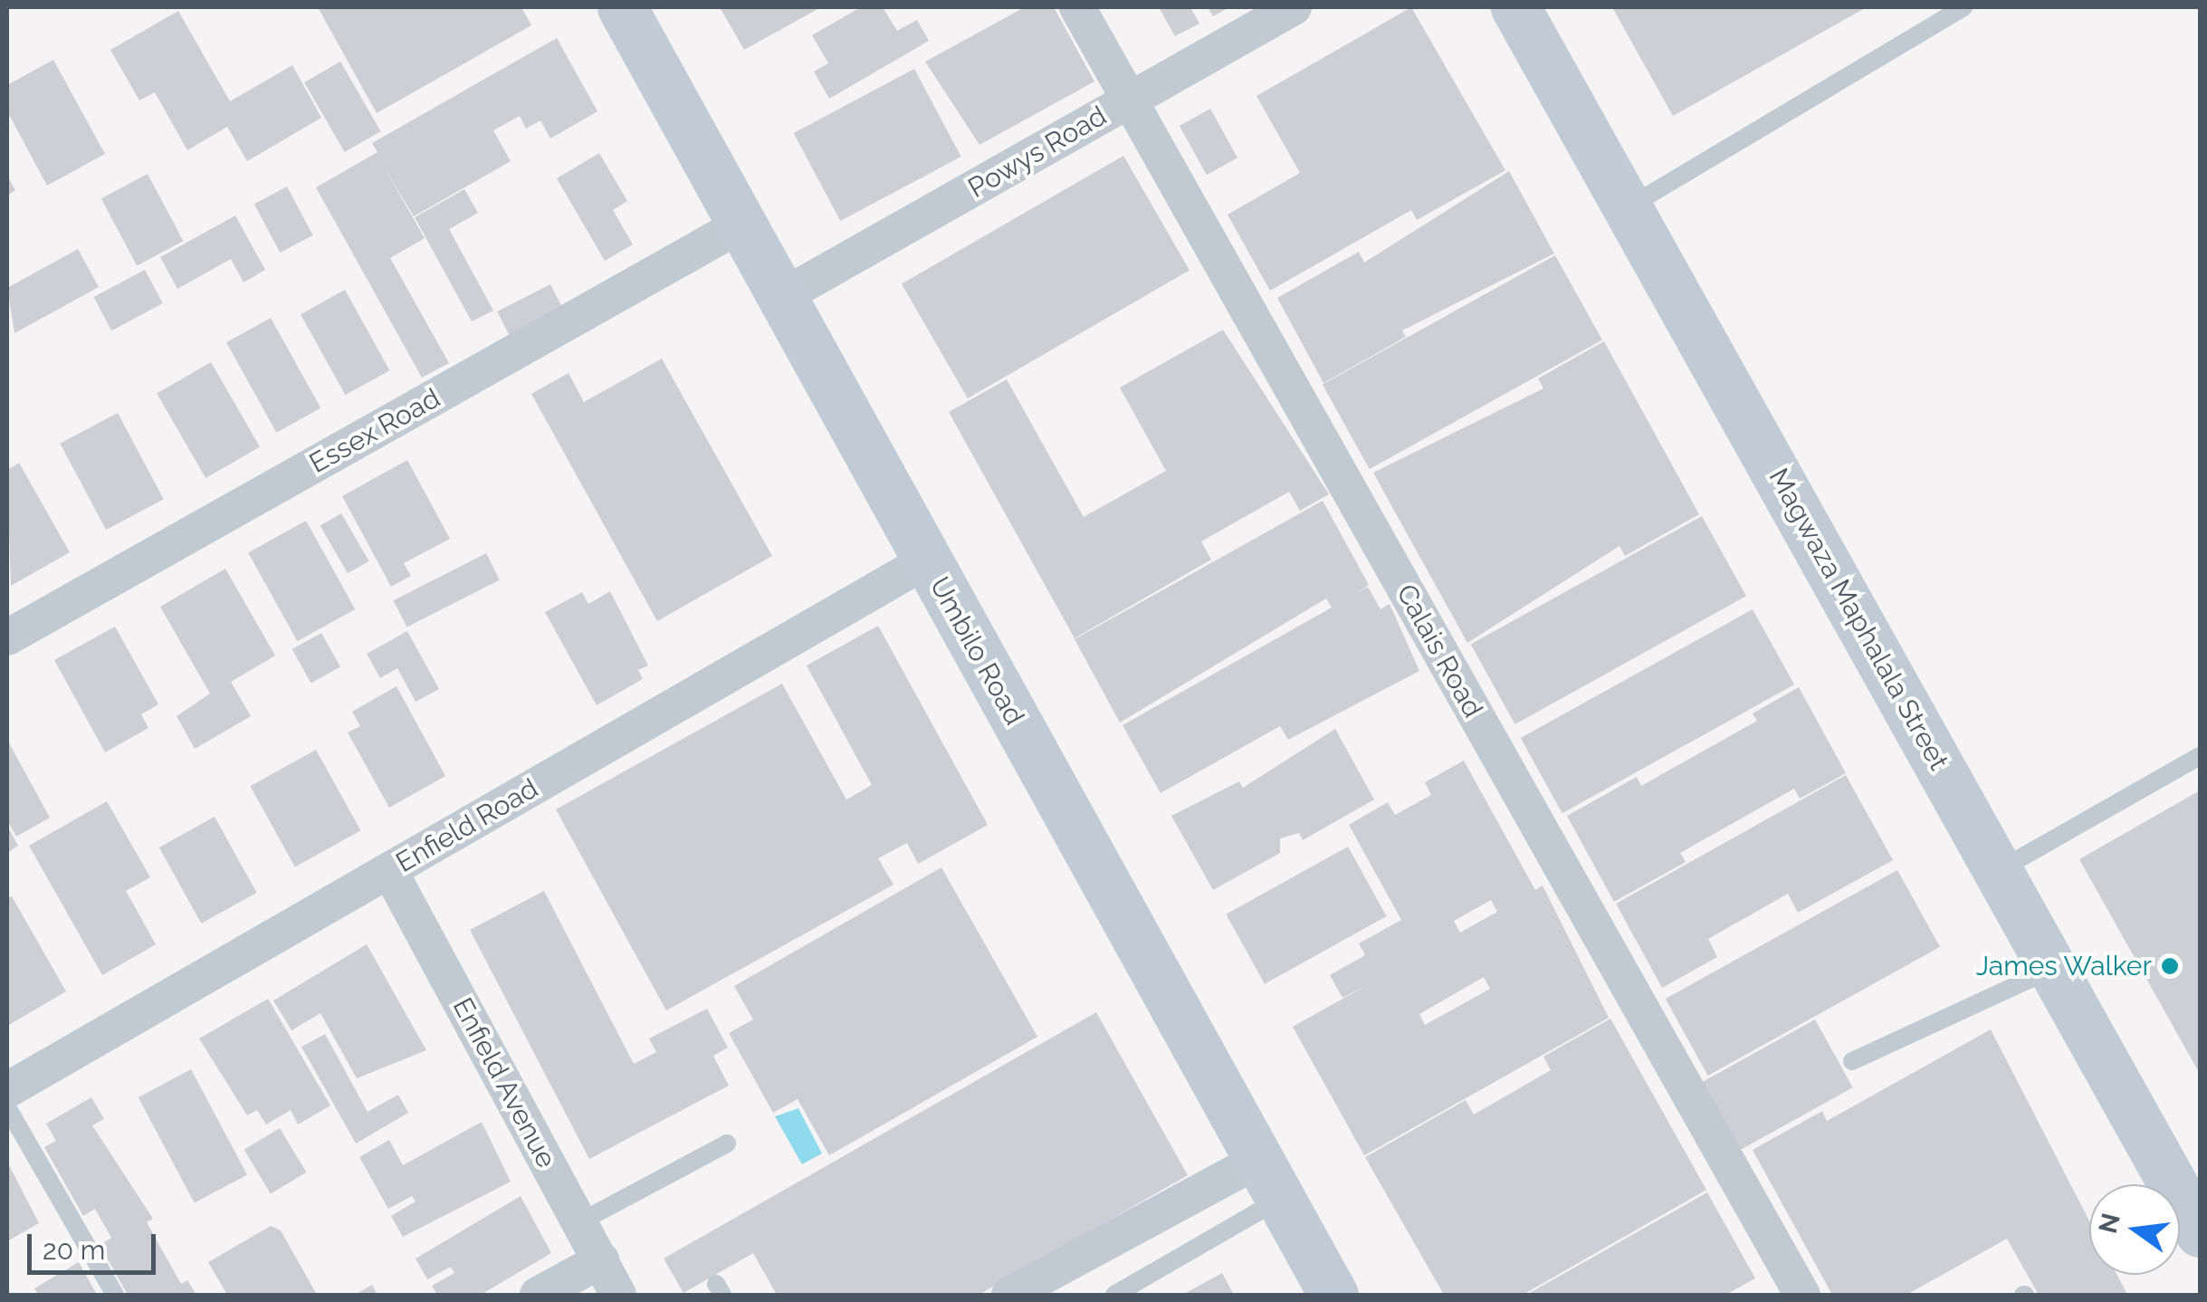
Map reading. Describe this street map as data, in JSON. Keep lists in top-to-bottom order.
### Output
{
  "streets": {
    "street": [
      "Powys Road",
      "Essex Road",
      "Magwaza Maphalala Street",
      "Umbilo Road",
      "Calais Road",
      "Enfield Road",
      "Enfield Avenue"
    ]
  },
  "crossings": [
    ["Powys Road", "Umbilo Road"],
    ["Powys Road", "Calais Road"],
    ["Essex Road", "Umbilo Road"],
    ["Umbilo Road", "Enfield Road"],
    ["Enfield Road", "Enfield Avenue"]
  ],
  "places": ["James Walker"],
  "scale_bar": "20 m",
  "north": "left"
}
